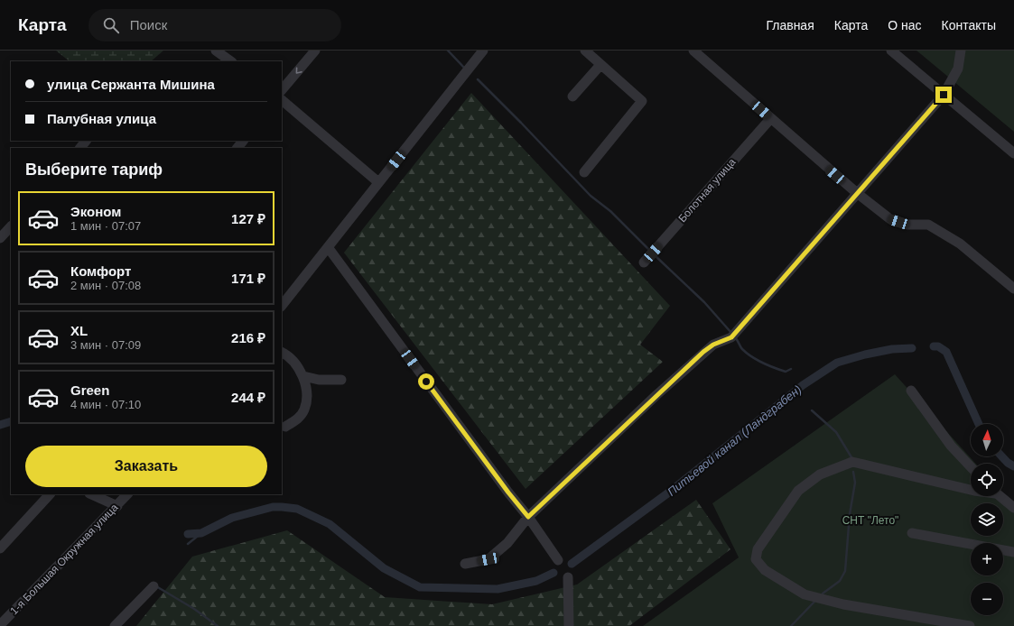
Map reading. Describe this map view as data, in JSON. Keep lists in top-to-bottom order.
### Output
{
  "streets": {
    "street": ["Болотная улица", "1-я Большая Окружная улица"]
  },
  "water": ["Питьевой канал (Ландграбен)"],
  "parks": ["СНТ \"Лето\""],
  "north": "top",
  "page": {
    "header": "Карта",
    "search": "Поиск",
    "nav": [
      "Главная",
      "Карта",
      "О нас",
      "Контакты"
    ],
    "banner": ["улица Сержанта Мишина", "Палубная улица"],
    "heading": "Выберите тариф",
    "list": [
      {
        "name": "Эконом",
        "note": "1 мин · 07:07",
        "value": "127 ₽"
      },
      {
        "name": "Комфорт",
        "note": "2 мин · 07:08",
        "value": "171 ₽"
      },
      {
        "name": "XL",
        "note": "3 мин · 07:09",
        "value": "216 ₽"
      },
      {
        "name": "Green",
        "note": "4 мин · 07:10",
        "value": "244 ₽"
      }
    ],
    "map_buttons": ["+", "−"],
    "buttons": "Заказать"
  }
}
